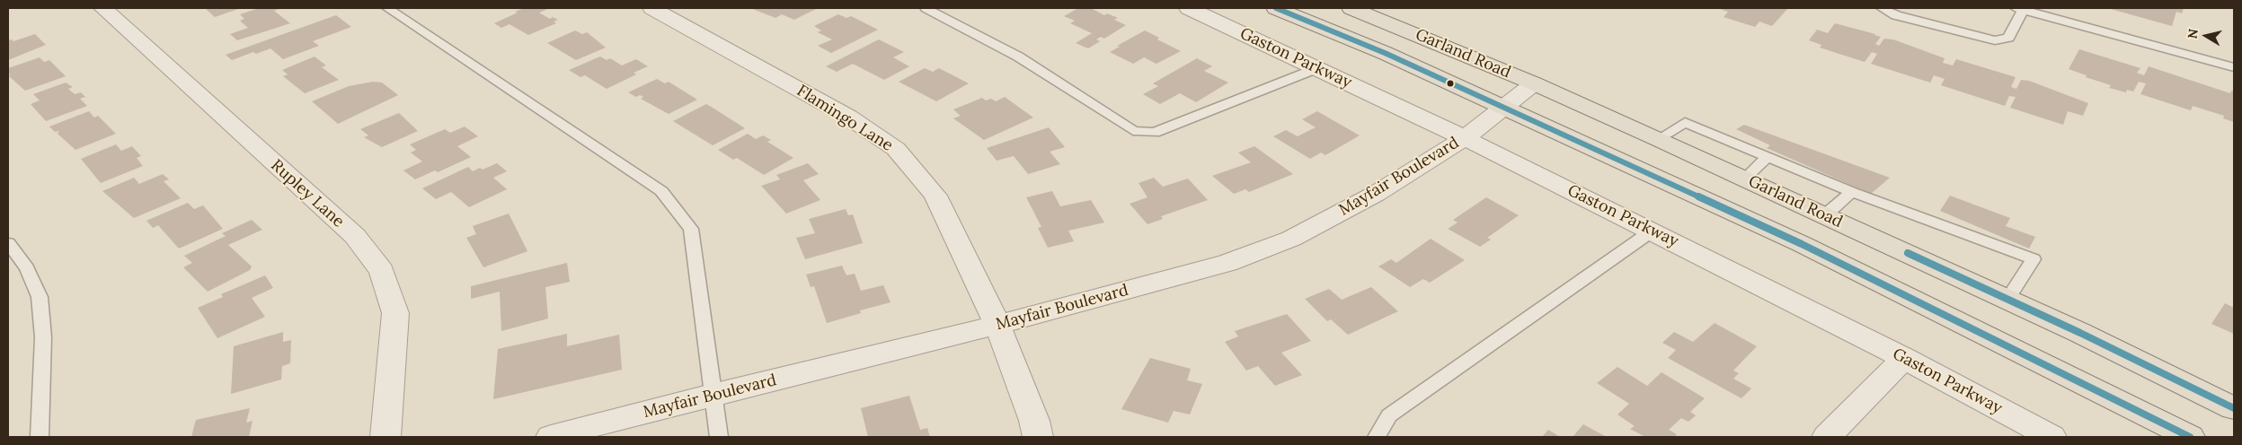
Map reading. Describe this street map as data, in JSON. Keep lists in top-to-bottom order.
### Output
{
  "streets": {
    "main road": ["Garland Road"],
    "street": [
      "Gaston Parkway",
      "Flamingo Lane",
      "Mayfair Boulevard",
      "Rupley Lane"
    ]
  },
  "crossings": [
    ["Garland Road", "Mayfair Boulevard"],
    ["Gaston Parkway", "Mayfair Boulevard"],
    ["Flamingo Lane", "Mayfair Boulevard"]
  ],
  "north": "left"
}
